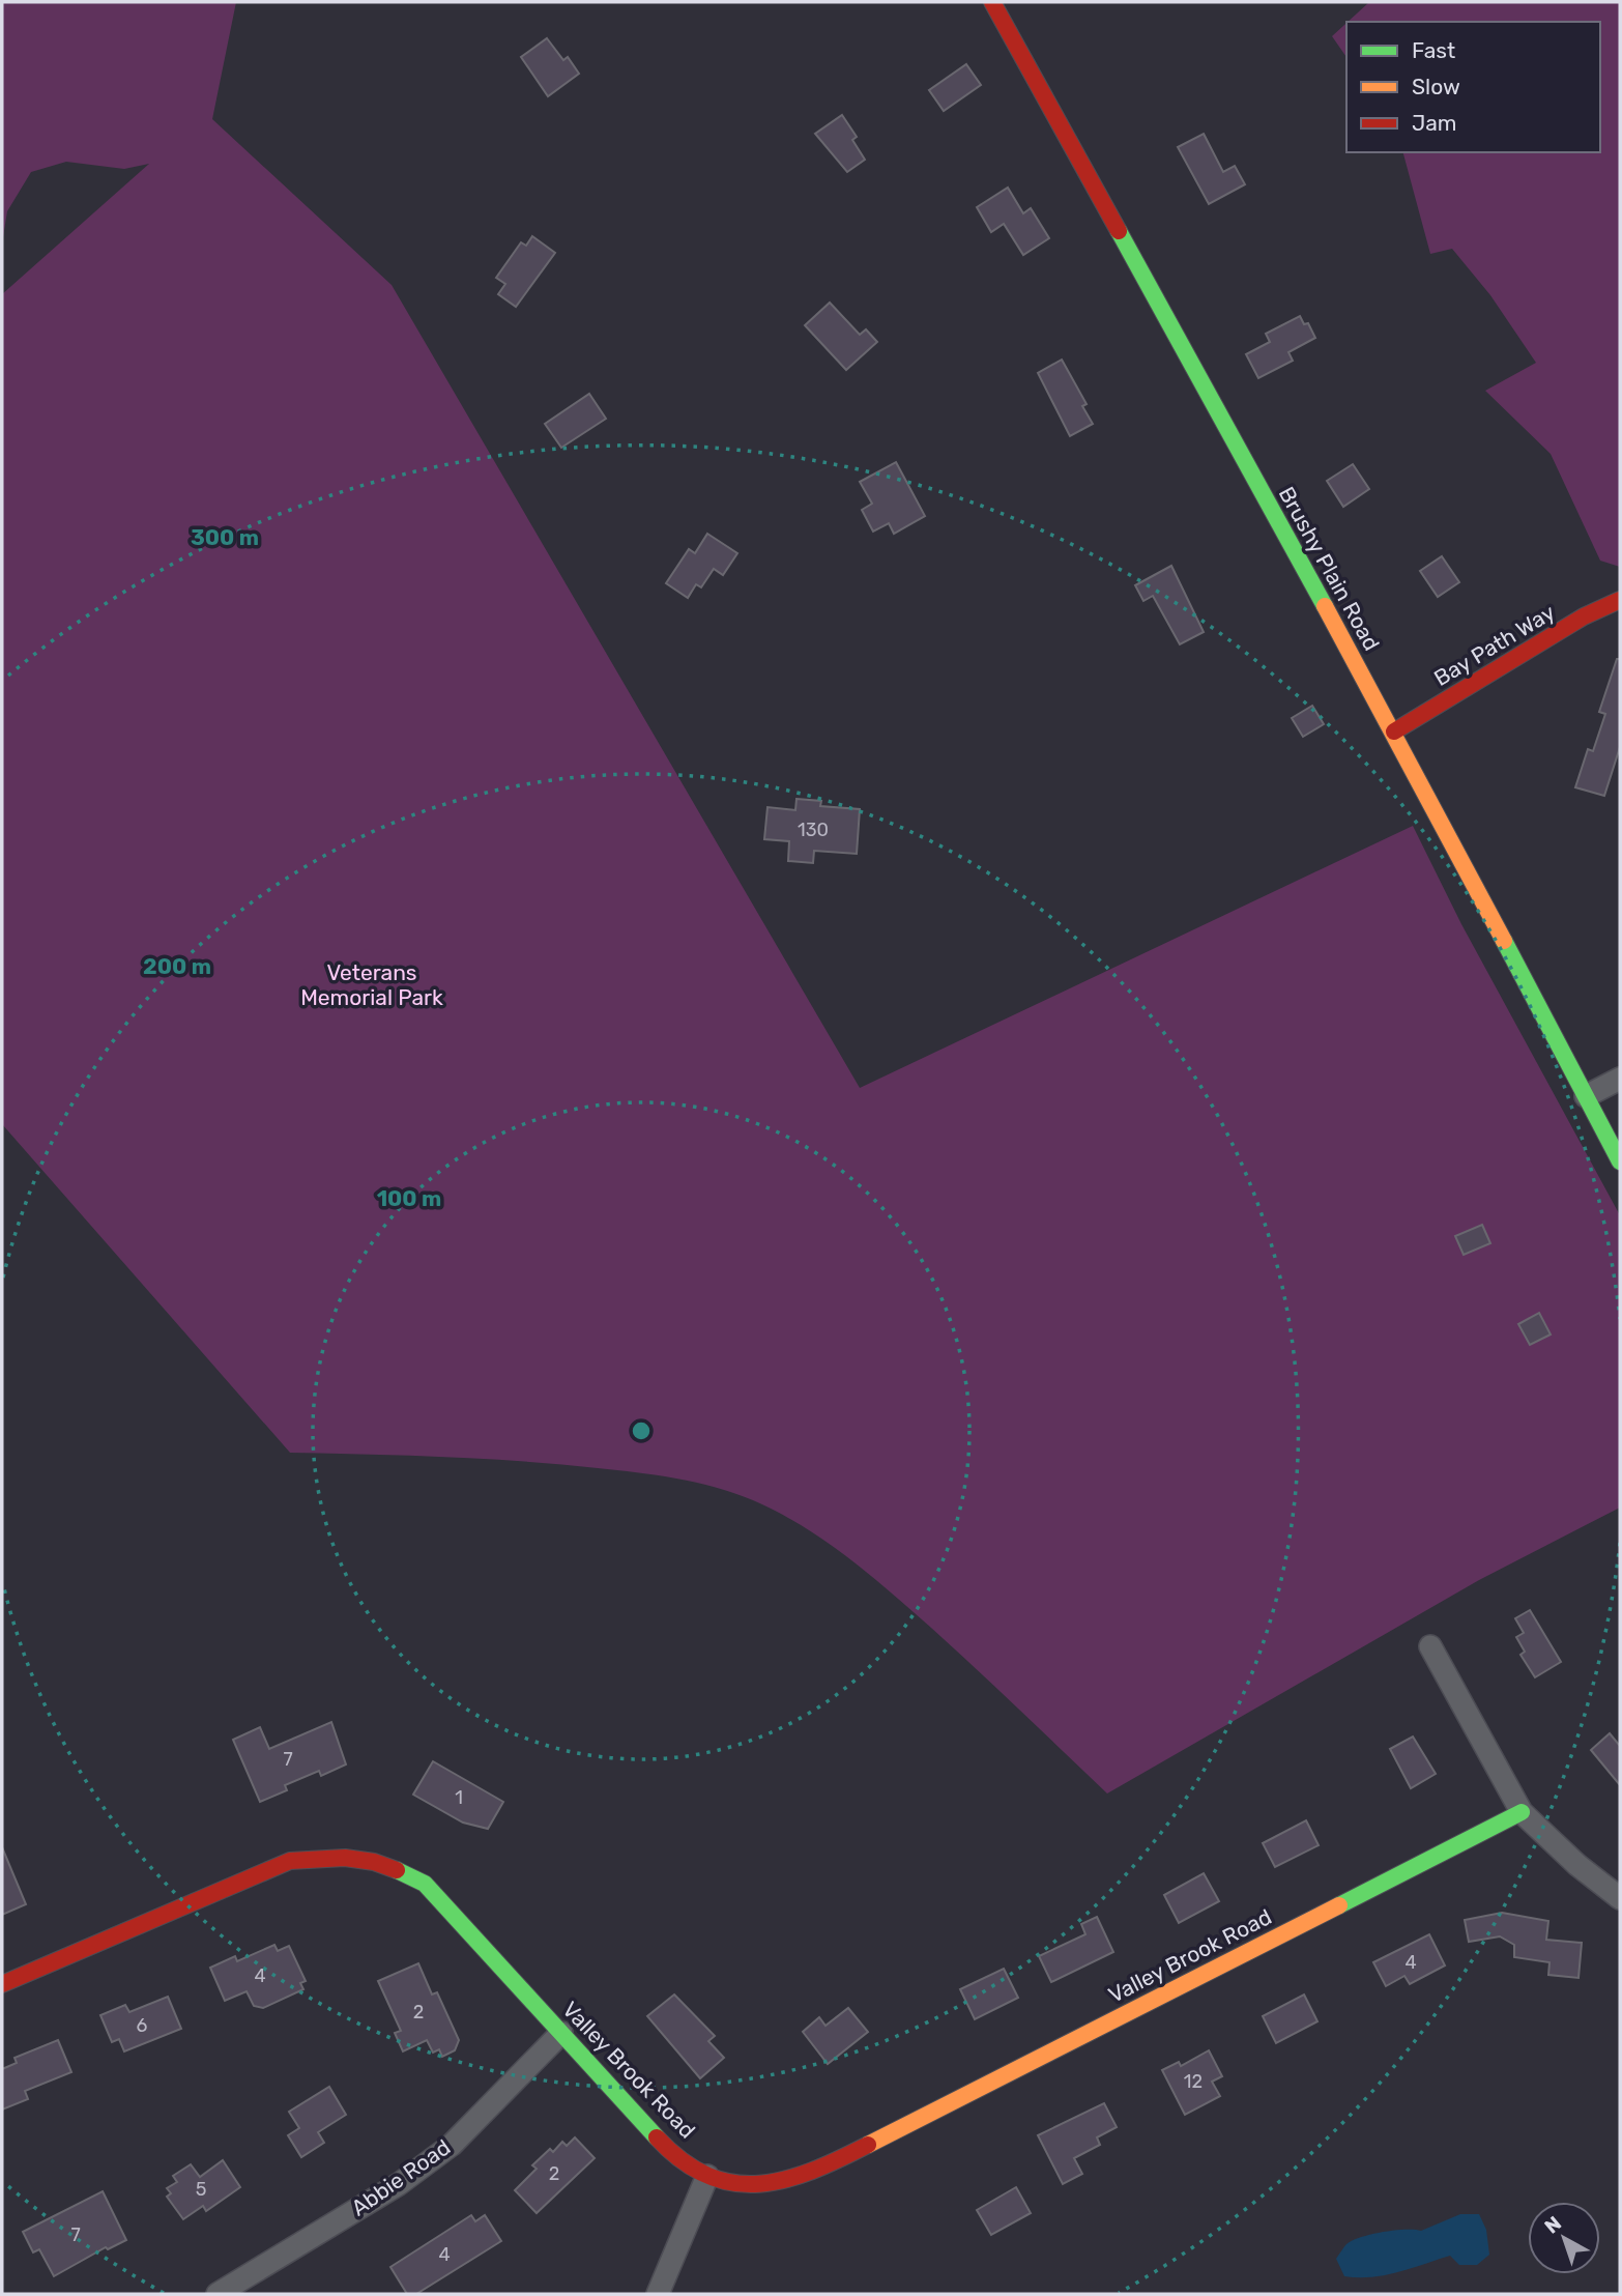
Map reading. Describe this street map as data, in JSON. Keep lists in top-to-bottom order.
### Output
{
  "streets": {
    "street": [
      "Brushy Plain Road",
      "Bay Path Way",
      "Valley Brook Road",
      "Abbie Road"
    ]
  },
  "crossings": [
    ["Brushy Plain Road", "Bay Path Way"],
    ["Valley Brook Road", "Abbie Road"]
  ],
  "parks": ["Veterans Memorial Park"],
  "house_numbers": [
    "130",
    "7",
    "1",
    "4",
    "4",
    "2",
    "6",
    "12",
    "2",
    "5",
    "7",
    "4"
  ],
  "legend": ["Fast", "Slow", "Jam"],
  "north": "top left",
  "rings": ["300 m", "200 m", "100 m"]
}
